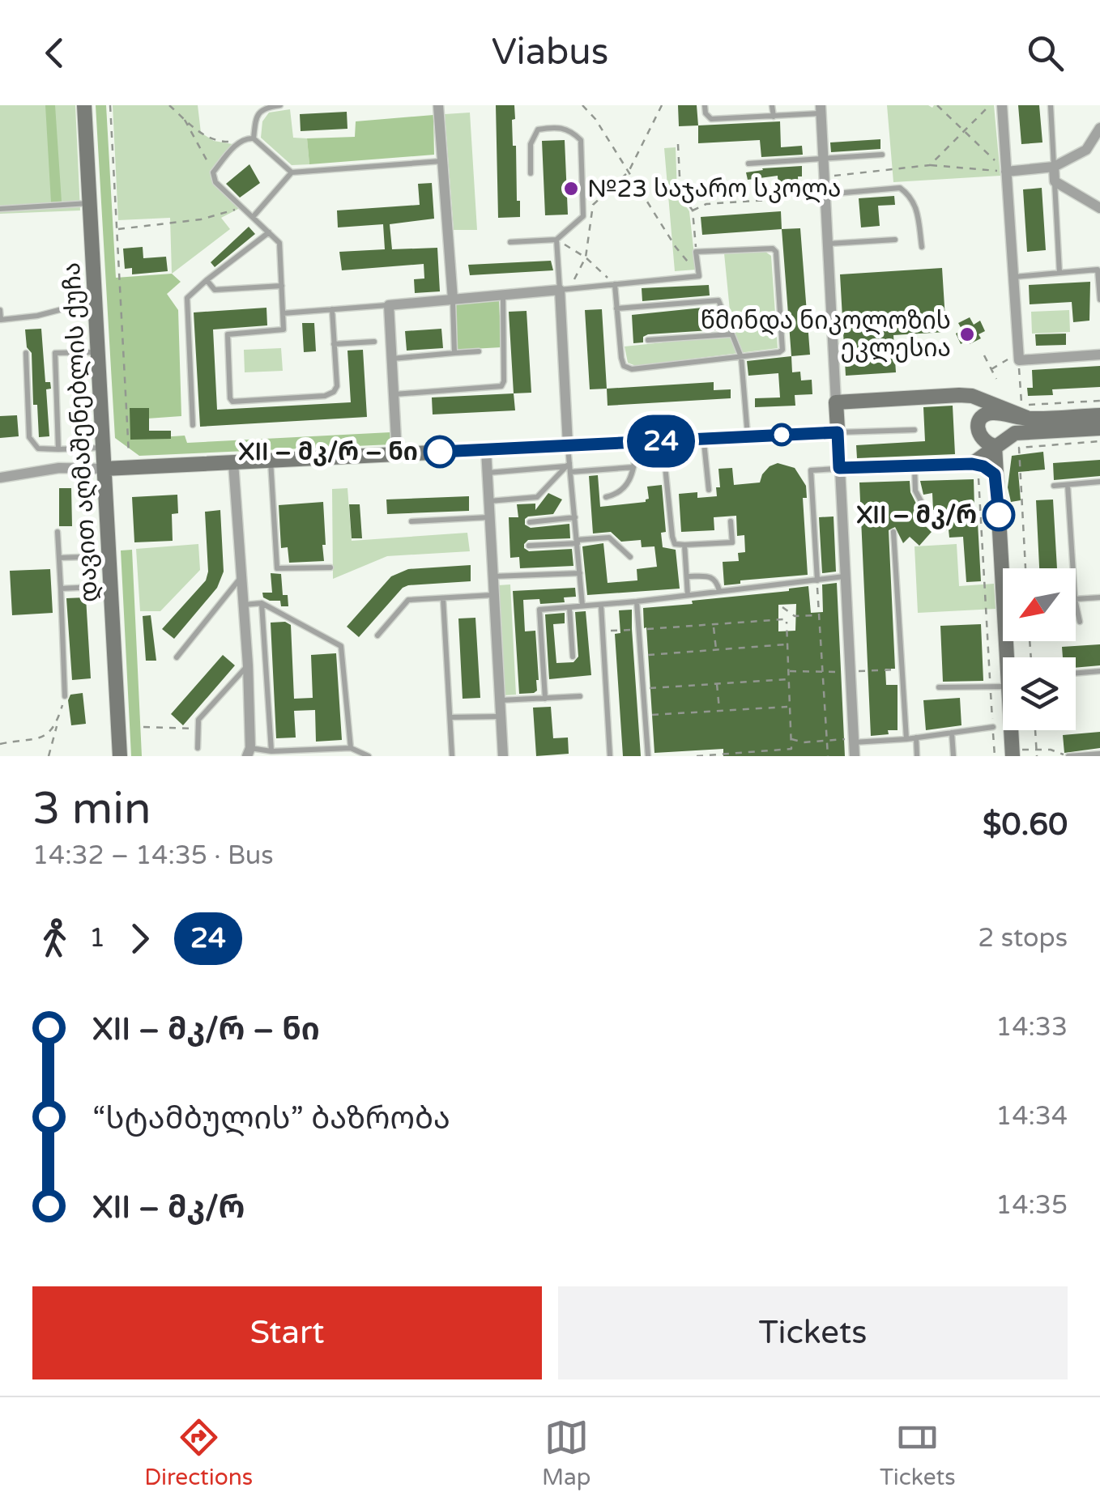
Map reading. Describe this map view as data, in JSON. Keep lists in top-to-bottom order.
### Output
{
  "streets": {
    "street": ["დავით აღმაშენებლის ქუჩა"]
  },
  "places": [
    "№23 საჯარო სკოლა",
    "წმინდა ნიკოლოზის ეკლესია",
    "XII – მკ/რ – ნი",
    "XII – მკ/რ"
  ],
  "lines": ["bus line 24"],
  "north": "bottom left",
  "page": {
    "header": "Viabus",
    "on_map": "24",
    "heading": ["3 min", "14:32 – 14:35 · Bus", "$0.60"],
    "legs": ["1", "24", "2 stops"],
    "list": [
      {
        "name": "XII – მკ/რ – ნი",
        "value": "14:33"
      },
      {
        "name": "“სტამბულის” ბაზრობა",
        "value": "14:34"
      },
      {
        "name": "XII – მკ/რ",
        "value": "14:35"
      }
    ],
    "buttons": ["Start", "Tickets"],
    "tabs": ["Directions", "Map", "Tickets"]
  }
}
